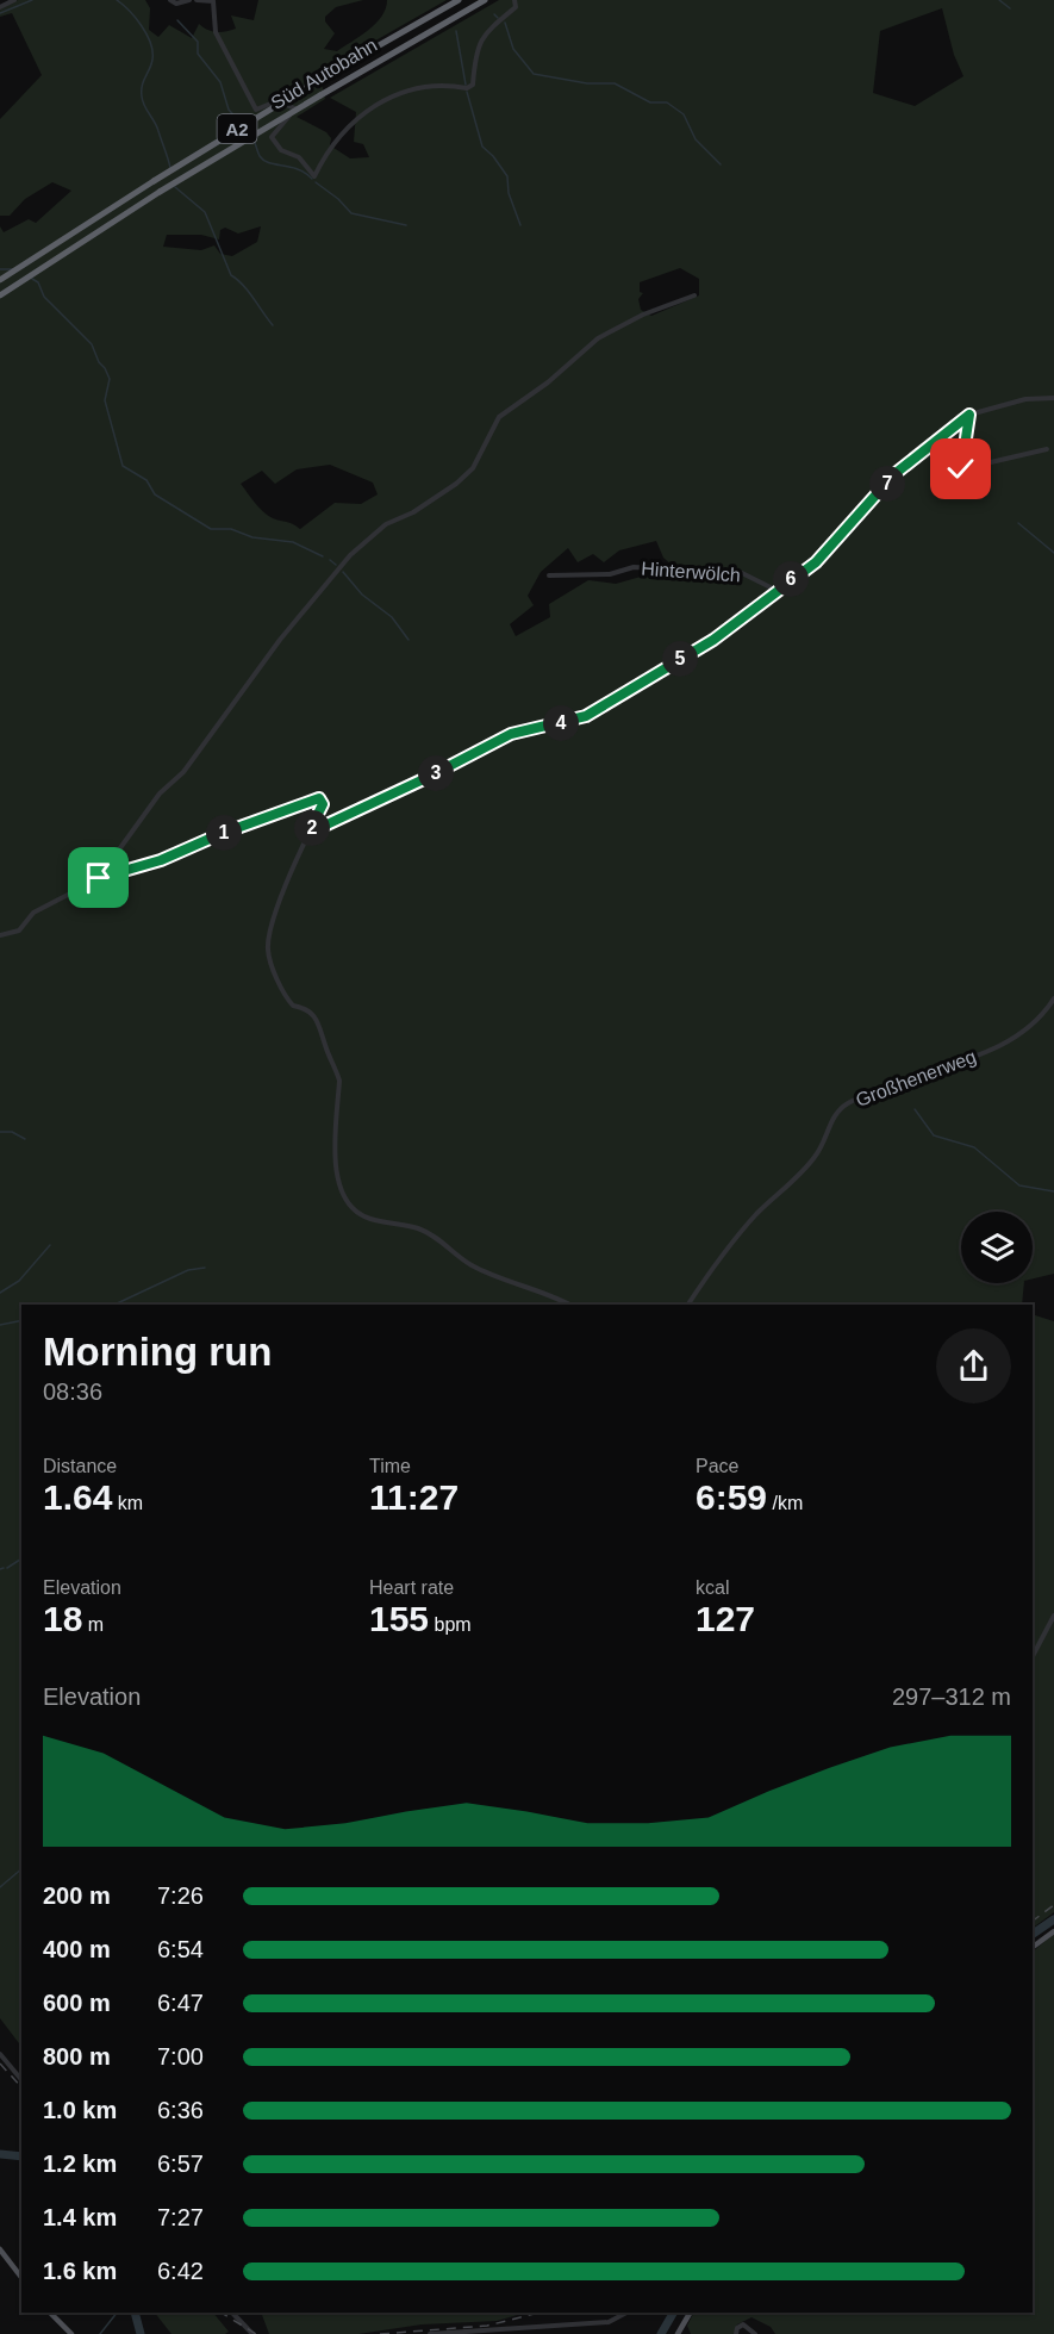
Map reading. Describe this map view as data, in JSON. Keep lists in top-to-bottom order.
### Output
{
  "streets": {
    "highway": ["Süd Autobahn", "A2"],
    "street": ["Hinterwölch", "Großhenerweg"]
  },
  "page": {
    "pins": [
      "7",
      "6",
      "5",
      "4",
      "3",
      "2",
      "1"
    ],
    "heading": ["Morning run", "08:36"],
    "stats": [
      ["Distance", "1.64 km"],
      ["Time", "11:27"],
      ["Pace", "6:59 /km"],
      ["Elevation", "18 m"],
      ["Heart rate", "155 bpm"],
      ["kcal", "127"]
    ],
    "chart": ["Elevation", "297–312 m"],
    "list": [
      {
        "name": "200 m",
        "note": "7:26"
      },
      {
        "name": "400 m",
        "note": "6:54"
      },
      {
        "name": "600 m",
        "note": "6:47"
      },
      {
        "name": "800 m",
        "note": "7:00"
      },
      {
        "name": "1.0 km",
        "note": "6:36"
      },
      {
        "name": "1.2 km",
        "note": "6:57"
      },
      {
        "name": "1.4 km",
        "note": "7:27"
      },
      {
        "name": "1.6 km",
        "note": "6:42"
      }
    ]
  }
}
